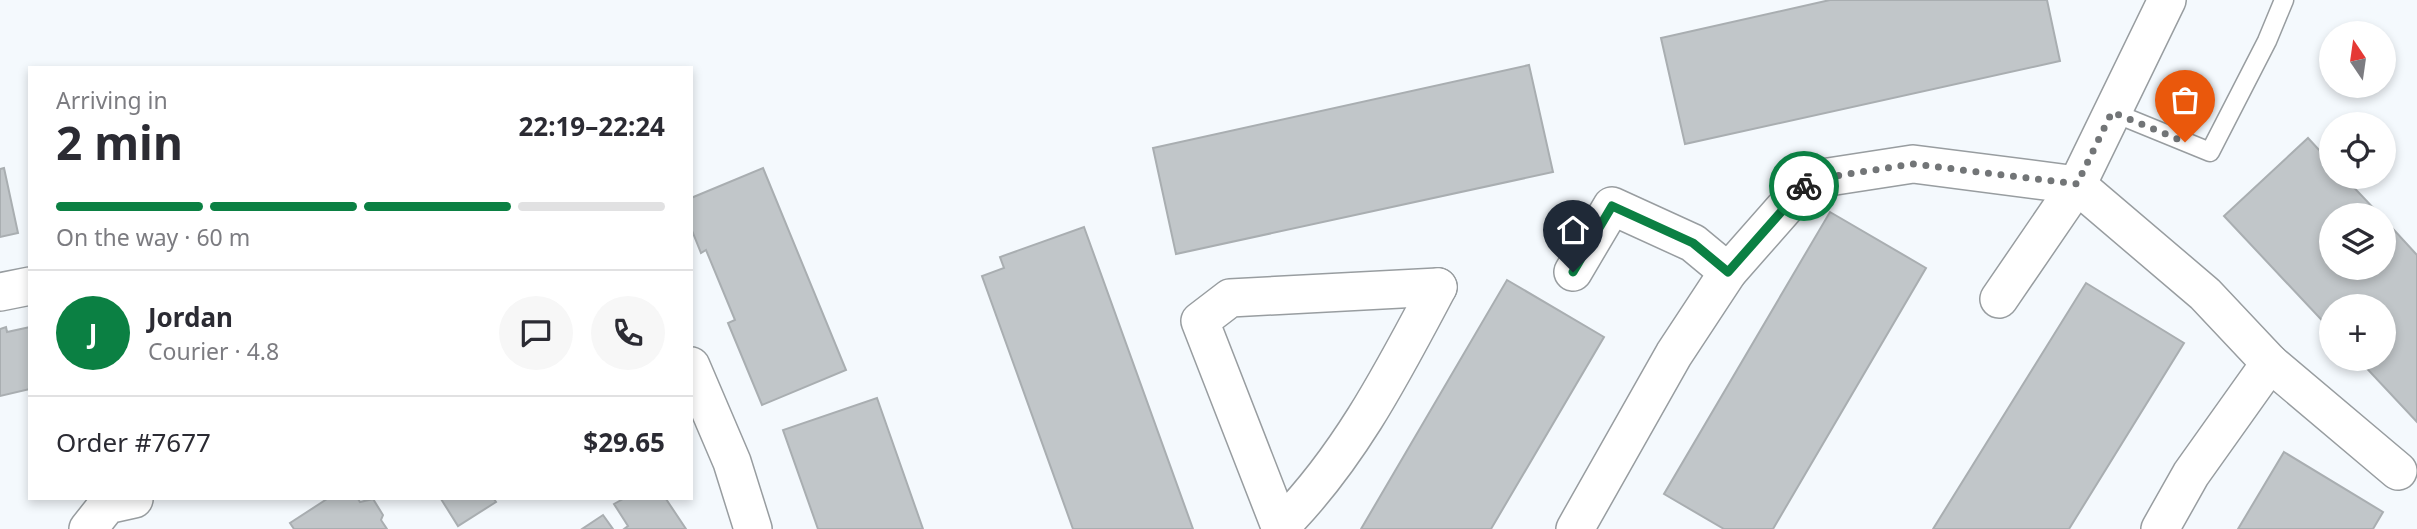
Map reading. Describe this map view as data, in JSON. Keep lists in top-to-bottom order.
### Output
{
  "north": "top",
  "page": {
    "map_buttons": "+",
    "heading": ["2 min", "Arriving in", "22:19–22:24"],
    "panel": [
      "Jordan",
      "Courier · 4.8",
      "Order #7677",
      "$29.65"
    ],
    "bar": "On the way · 60 m",
    "round": "J"
  }
}
